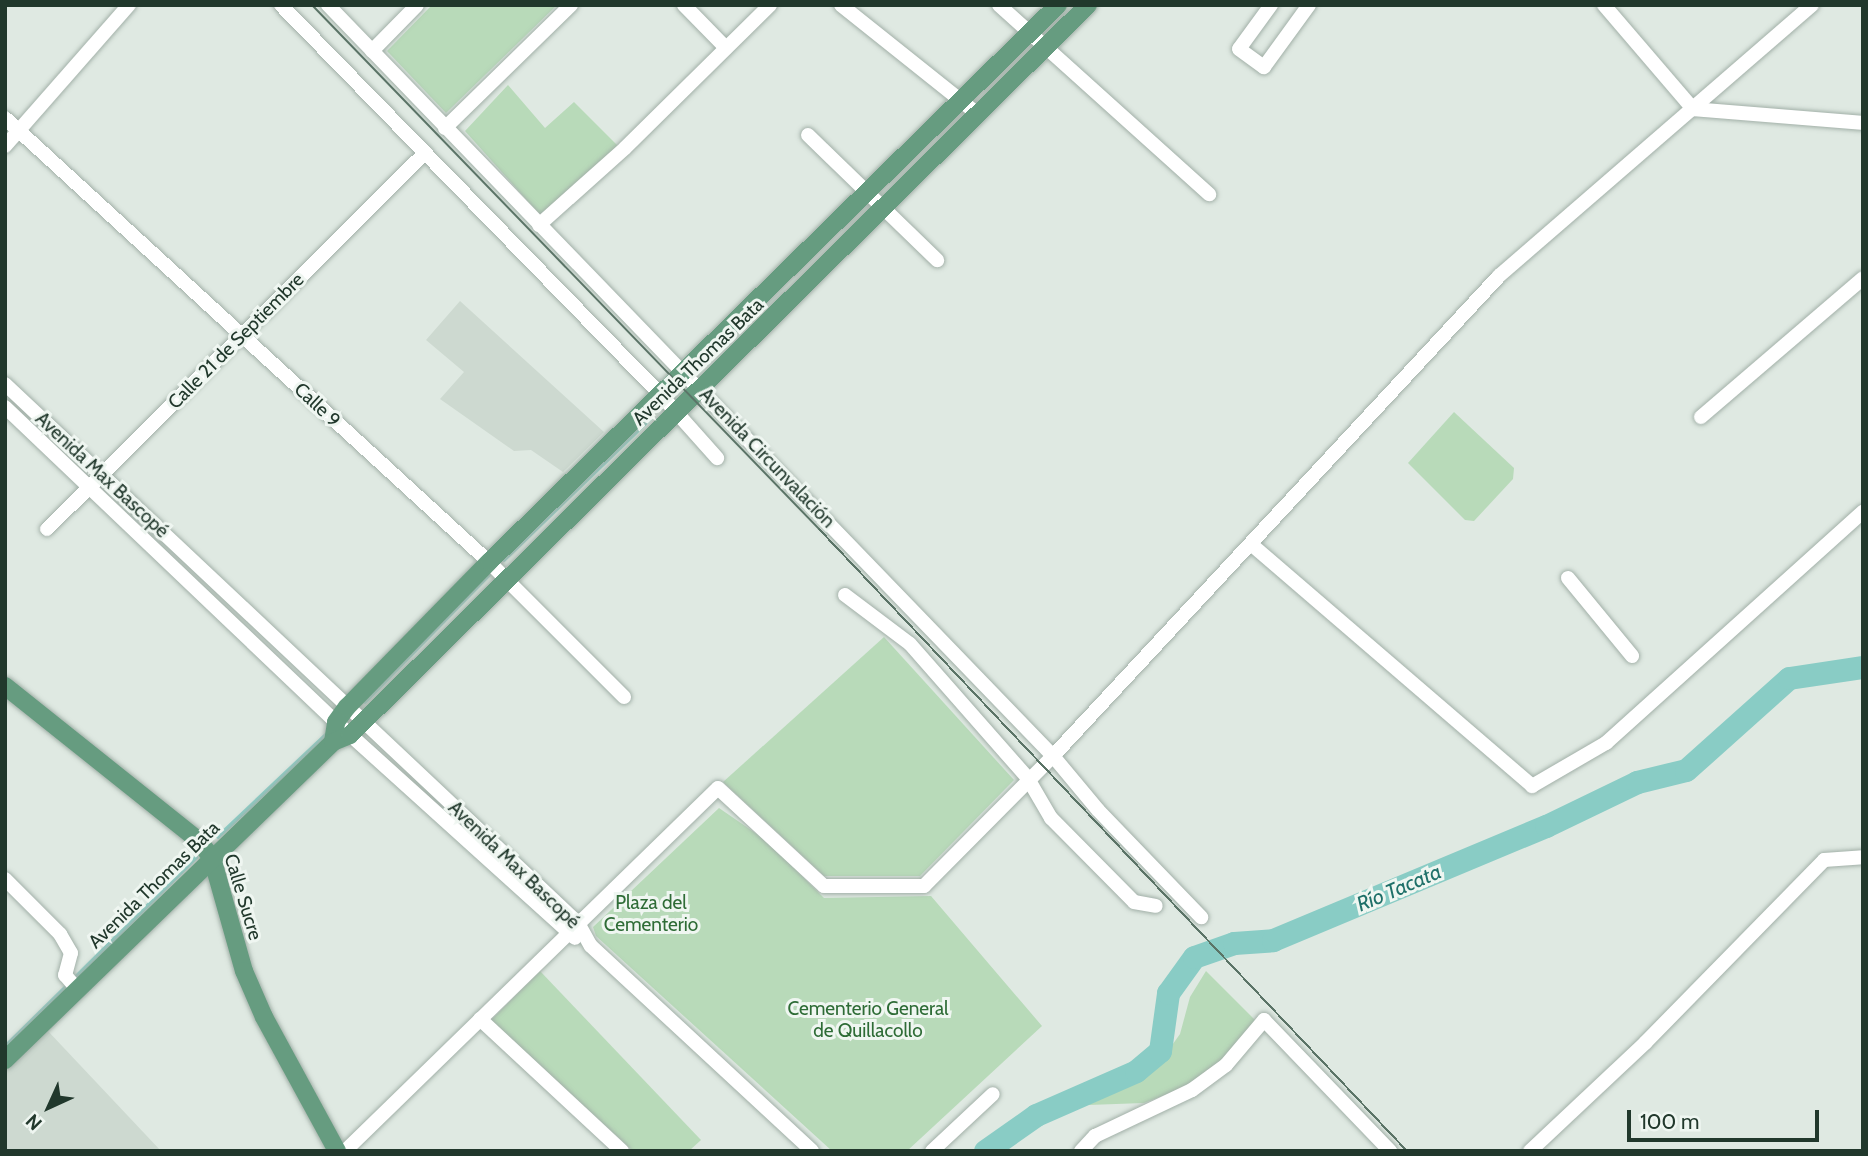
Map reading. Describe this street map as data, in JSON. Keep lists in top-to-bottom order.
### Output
{
  "streets": {
    "main road": ["Avenida Thomas Bata", "Calle Sucre"],
    "street": [
      "Calle 21 de Septiembre",
      "Calle 9",
      "Avenida Circunvalación",
      "Avenida Max Bascopé"
    ]
  },
  "crossings": [
    ["Calle 21 de Septiembre", "Calle 9"],
    ["Calle 21 de Septiembre", "Avenida Circunvalación"],
    ["Calle 21 de Septiembre", "Avenida Max Bascopé"],
    ["Avenida Thomas Bata", "Calle 9"],
    ["Avenida Thomas Bata", "Avenida Circunvalación"],
    ["Avenida Thomas Bata", "Avenida Max Bascopé"],
    ["Avenida Thomas Bata", "Calle Sucre"]
  ],
  "water": ["Río Tacata"],
  "parks": ["Plaza del Cementerio", "Cementerio General de Quillacollo"],
  "scale_bar": "100 m",
  "north": "bottom left"
}
